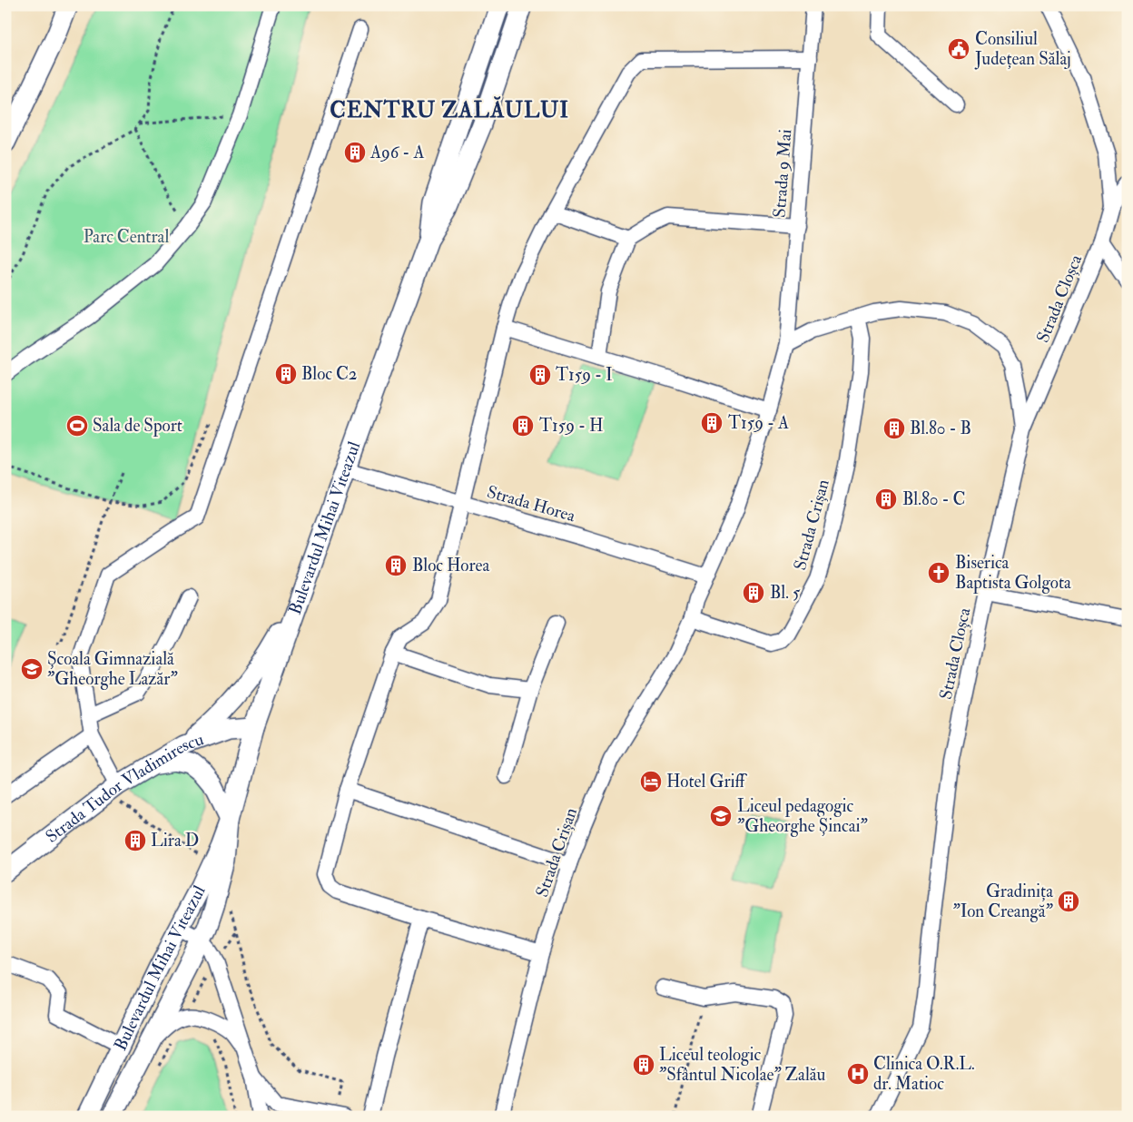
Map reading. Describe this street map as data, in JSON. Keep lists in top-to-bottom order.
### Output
{
  "streets": {
    "main road": ["Bulevardul Mihai Viteazul", "Strada Tudor Vladimirescu"],
    "street": [
      "Strada 9 Mai",
      "Strada Cloșca",
      "Strada Horea",
      "Strada Crișan"
    ]
  },
  "crossings": [
    ["Strada 9 Mai", "Strada Crișan"],
    ["Strada Horea", "Strada Crișan"],
    ["Strada Horea", "Bulevardul Mihai Viteazul"],
    ["Bulevardul Mihai Viteazul", "Strada Tudor Vladimirescu"]
  ],
  "districts": ["CENTRU ZALĂULUI"],
  "parks": ["Parc Central"],
  "places": {
    "public building": ["Consiliul Județean Sălaj"],
    "building": [
      "A96 - A",
      "Bloc C2",
      "T159 - I",
      "T159 - A",
      "T159 - H",
      "Bl.80 - B",
      "Bl.80 - C",
      "Bloc Horea",
      "Bl. 5",
      "Lira D",
      "Gradinița ”Ion Creangă”",
      "Liceul teologic ”Sfântul Nicolae” Zalău"
    ],
    "sports": ["Sala de Sport"],
    "church": ["Biserica Baptista Golgota"],
    "school or university": ["Școala Gimnazială \"Gheorghe Lazăr\"", "Liceul pedagogic ”Gheorghe Șincai”"],
    "hotel": ["Hotel Griff"],
    "hospital": ["Clinica O.R.L. dr. Matioc"]
  }
}
